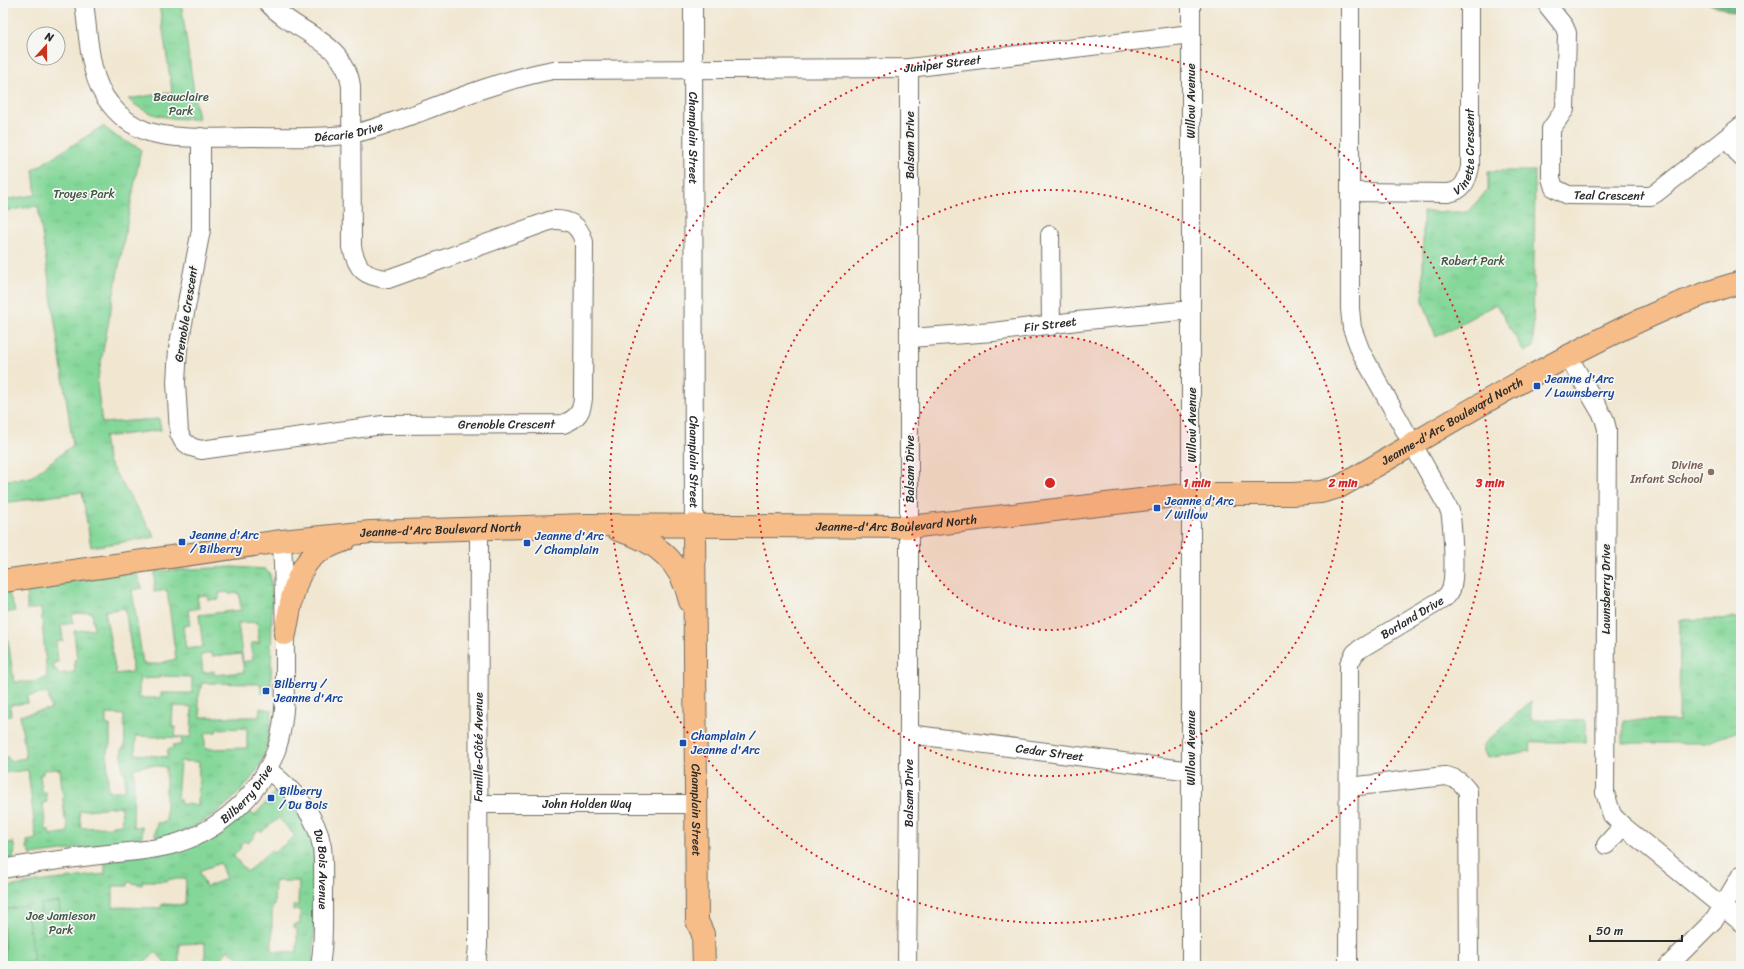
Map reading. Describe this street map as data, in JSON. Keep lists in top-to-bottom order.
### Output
{
  "streets": {
    "main road": ["Champlain Street", "Jeanne-d'Arc Boulevard North"],
    "street": [
      "Juniper Street",
      "Willow Avenue",
      "Décarie Drive",
      "Balsam Drive",
      "Vinette Crescent",
      "Teal Crescent",
      "Grenoble Crescent",
      "Fir Street",
      "Lawnsberry Drive",
      "Borland Drive",
      "Famille-Côté Avenue",
      "Cedar Street",
      "Bilberry Drive",
      "John Holden Way",
      "Du Bois Avenue"
    ]
  },
  "crossings": [
    ["Juniper Street", "Willow Avenue"],
    ["Juniper Street", "Décarie Drive"],
    ["Juniper Street", "Champlain Street"],
    ["Juniper Street", "Balsam Drive"],
    ["Willow Avenue", "Fir Street"],
    ["Willow Avenue", "Jeanne-d'Arc Boulevard North"],
    ["Willow Avenue", "Cedar Street"],
    ["Décarie Drive", "Champlain Street"],
    ["Décarie Drive", "Grenoble Crescent"],
    ["Champlain Street", "Jeanne-d'Arc Boulevard North"],
    ["Champlain Street", "John Holden Way"],
    ["Balsam Drive", "Fir Street"],
    ["Balsam Drive", "Jeanne-d'Arc Boulevard North"],
    ["Balsam Drive", "Cedar Street"],
    ["Jeanne-d'Arc Boulevard North", "Lawnsberry Drive"],
    ["Jeanne-d'Arc Boulevard North", "Borland Drive"],
    ["Jeanne-d'Arc Boulevard North", "Famille-Côté Avenue"],
    ["Jeanne-d'Arc Boulevard North", "Bilberry Drive"],
    ["Famille-Côté Avenue", "John Holden Way"],
    ["Bilberry Drive", "Du Bois Avenue"]
  ],
  "parks": [
    "Beauclaire Park",
    "Troyes Park",
    "Robert Park",
    "Joe Jamieson Park"
  ],
  "places": {
    "transit": [
      "Jeanne d'Arc / Lawnsberry",
      "Jeanne d'Arc / Willow",
      "Jeanne d'Arc / Bilberry",
      "Jeanne d'Arc / Champlain",
      "Bilberry / Jeanne d'Arc",
      "Champlain / Jeanne d'Arc",
      "Bilberry / Du Bois"
    ],
    "other": ["Divine Infant School"]
  },
  "scale_bar": "50 m",
  "north": "top",
  "rings": ["1 min", "2 min", "3 min"]
}
